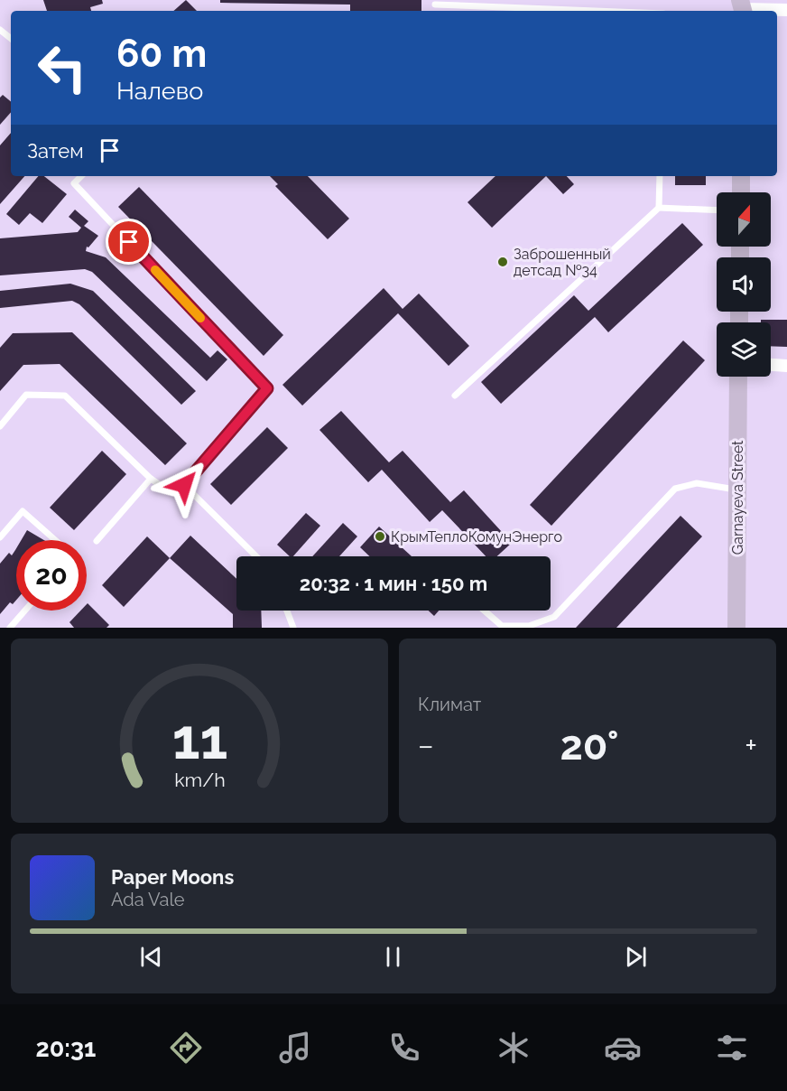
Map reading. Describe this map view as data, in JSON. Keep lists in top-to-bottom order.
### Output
{
  "streets": {
    "street": ["Garnayeva Street"]
  },
  "places": ["Заброшенный детсад №34", "КрымТеплоКомунЭнерго"],
  "north": "top",
  "page": {
    "turn": ["60 m", "Налево"],
    "then": "Затем",
    "limit": "20",
    "trip": "20:32 · 1 мин · 150 m",
    "tile": "Климат",
    "heat": ["−", "20°", "+"],
    "song": ["Paper Moons", "Ada Vale"],
    "tabs": "20:31",
    "gauge": ["11", "km/h"]
  }
}
